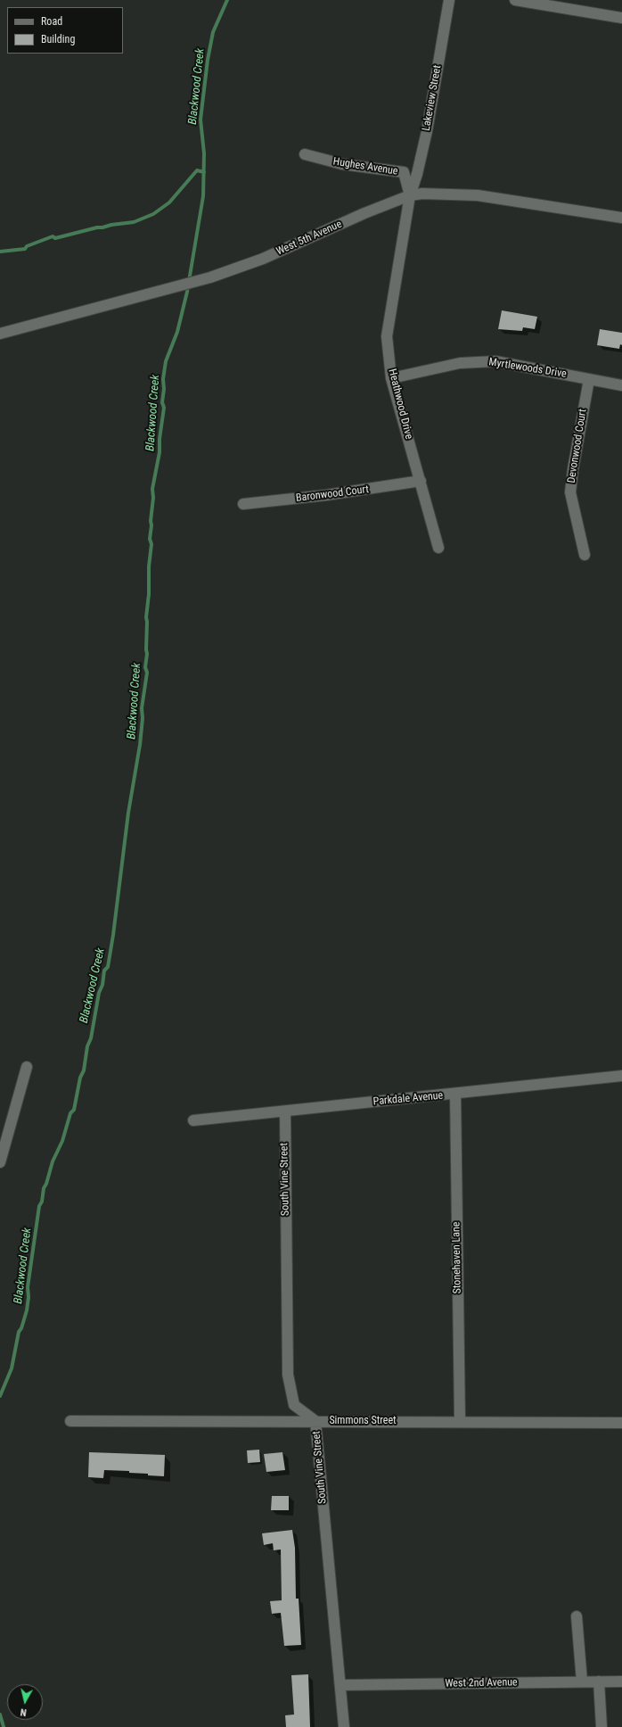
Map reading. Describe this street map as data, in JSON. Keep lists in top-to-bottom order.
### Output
{
  "streets": {
    "street": [
      "Lakeview Street",
      "Hughes Avenue",
      "West 5th Avenue",
      "Myrtlewoods Drive",
      "Heathwood Drive",
      "Devonwood Court",
      "Baronwood Court",
      "Parkdale Avenue",
      "South Vine Street",
      "Stonehaven Lane",
      "Simmons Street",
      "West 2nd Avenue"
    ]
  },
  "crossings": [
    ["Lakeview Street", "Hughes Avenue"],
    ["Lakeview Street", "West 5th Avenue"],
    ["Lakeview Street", "Heathwood Drive"],
    ["Hughes Avenue", "West 5th Avenue"],
    ["Hughes Avenue", "Heathwood Drive"],
    ["West 5th Avenue", "Heathwood Drive"],
    ["Myrtlewoods Drive", "Heathwood Drive"],
    ["Myrtlewoods Drive", "Devonwood Court"],
    ["Heathwood Drive", "Baronwood Court"],
    ["Parkdale Avenue", "South Vine Street"],
    ["Parkdale Avenue", "Stonehaven Lane"],
    ["South Vine Street", "Simmons Street"],
    ["South Vine Street", "West 2nd Avenue"],
    ["Stonehaven Lane", "Simmons Street"]
  ],
  "water": ["Blackwood Creek"],
  "legend": ["Road", "Building"],
  "north": "bottom"
}
